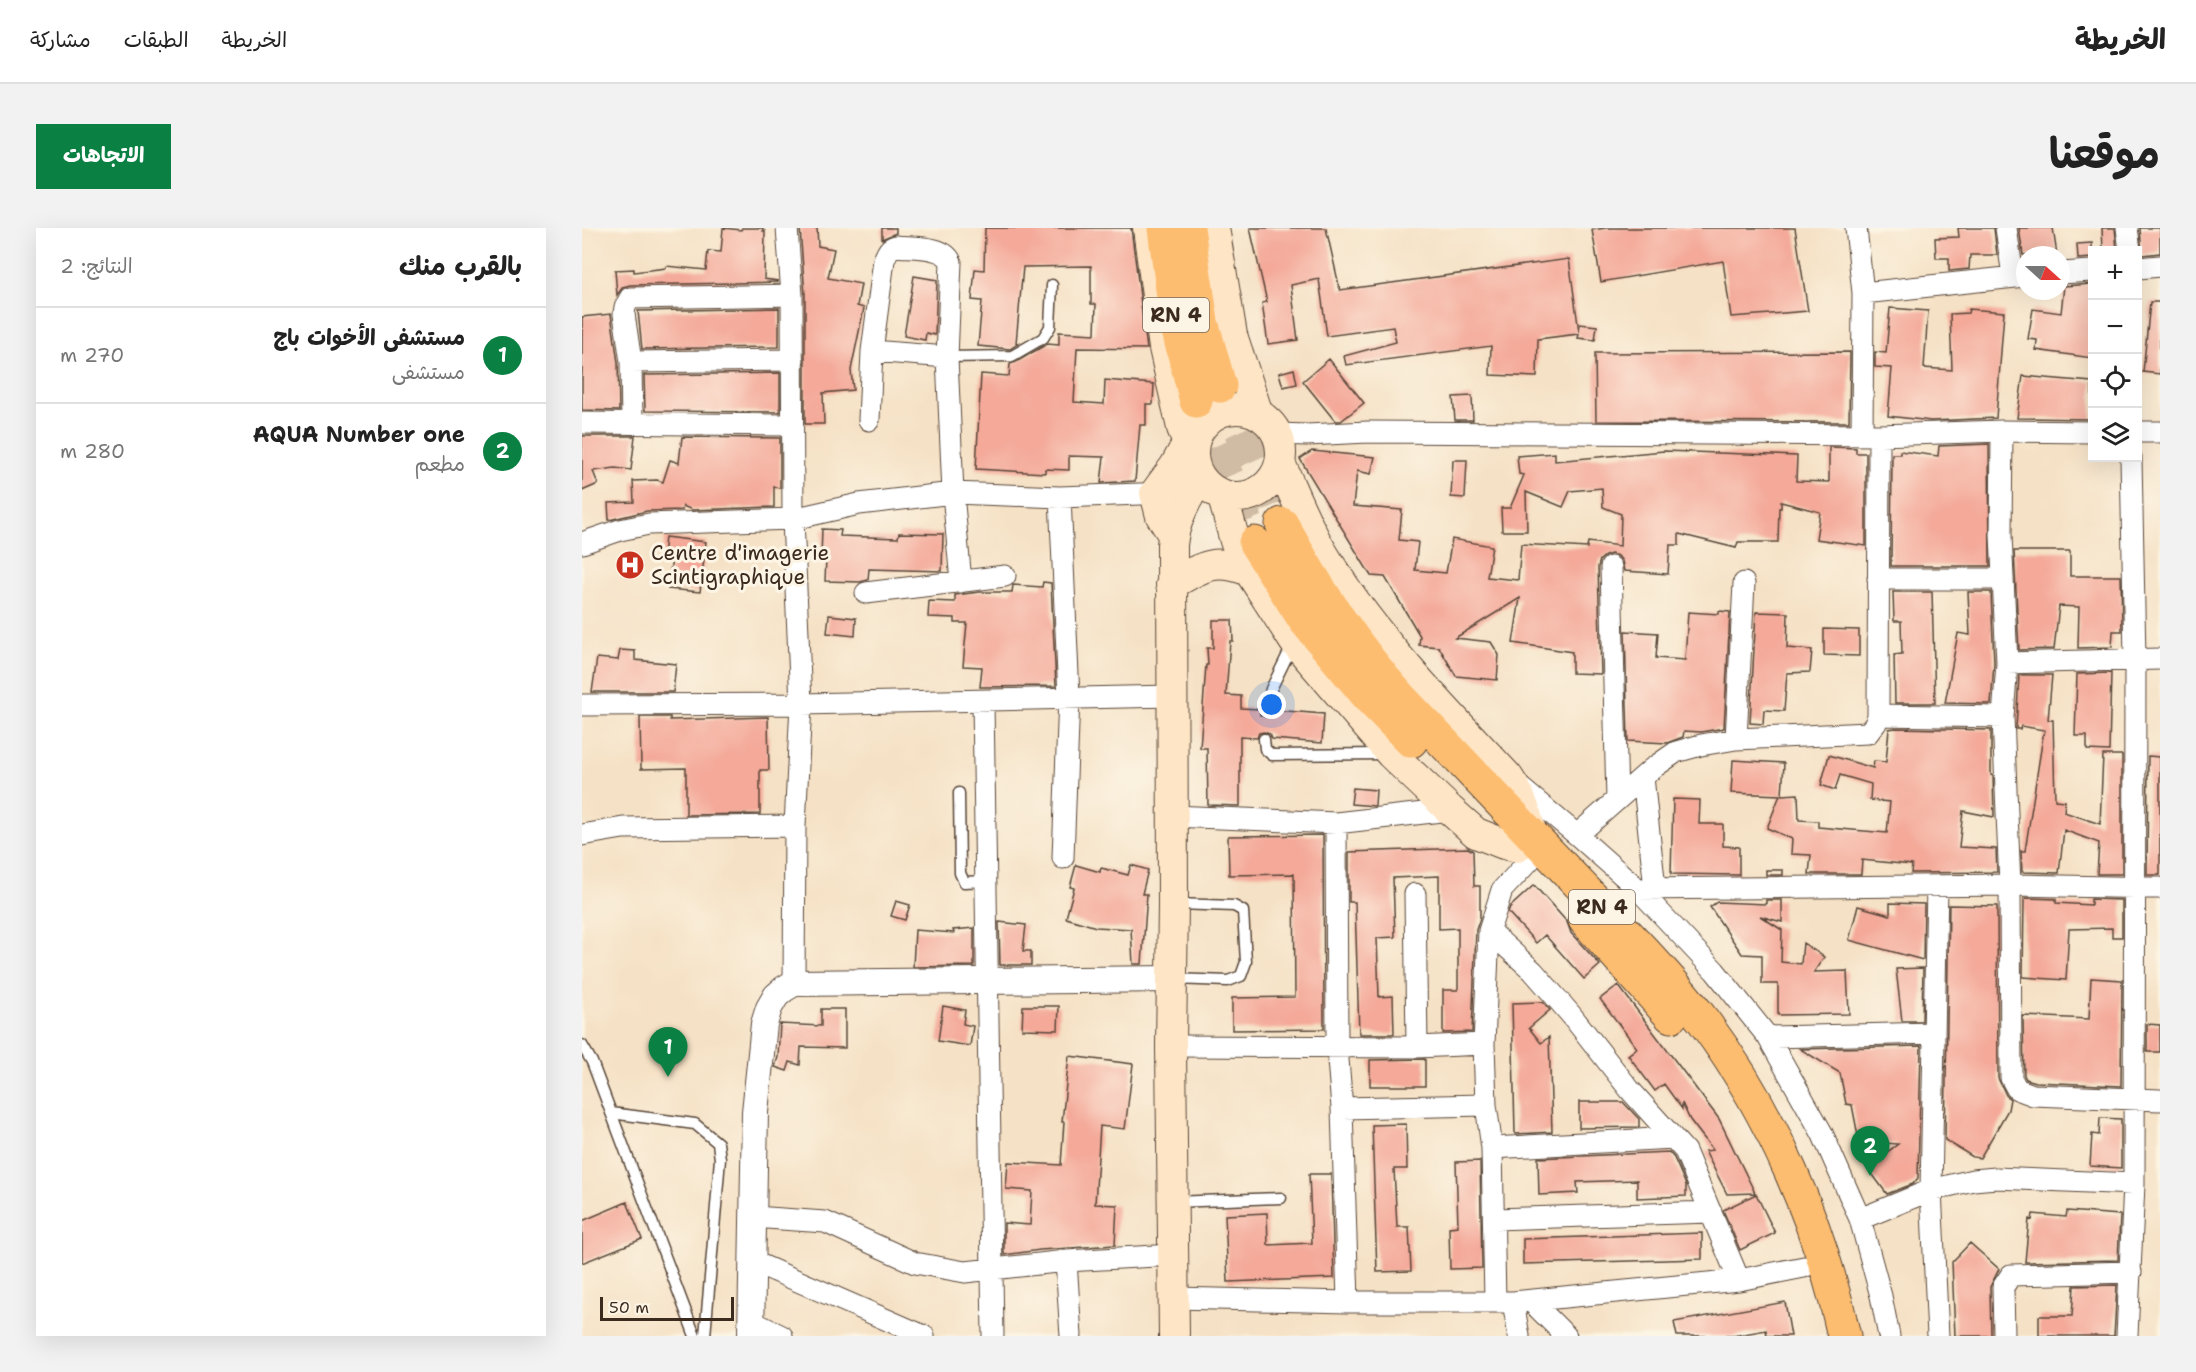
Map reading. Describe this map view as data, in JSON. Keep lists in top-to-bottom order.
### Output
{
  "streets": {
    "highway": ["RN 4"]
  },
  "places": {
    "hospital": ["Centre d'imagerie Scintigraphique"]
  },
  "scale_bar": "50 m",
  "north": "right",
  "page": {
    "header": "الخريطة",
    "nav": ["الخريطة", "الطبقات", "مشاركة"],
    "title": "موقعنا",
    "buttons": "الاتجاهات",
    "heading": ["بالقرب منك", "النتائج: 2"],
    "map_buttons": ["+", "−"],
    "list": [
      {
        "mark": "1",
        "name": "مستشفى الأخوات باج",
        "note": "مستشفى",
        "value": "270 m"
      },
      {
        "mark": "2",
        "name": "AQUA Number one",
        "note": "مطعم",
        "value": "280 m"
      }
    ],
    "pins": ["1", "2"],
    "scale": "50 m"
  }
}
